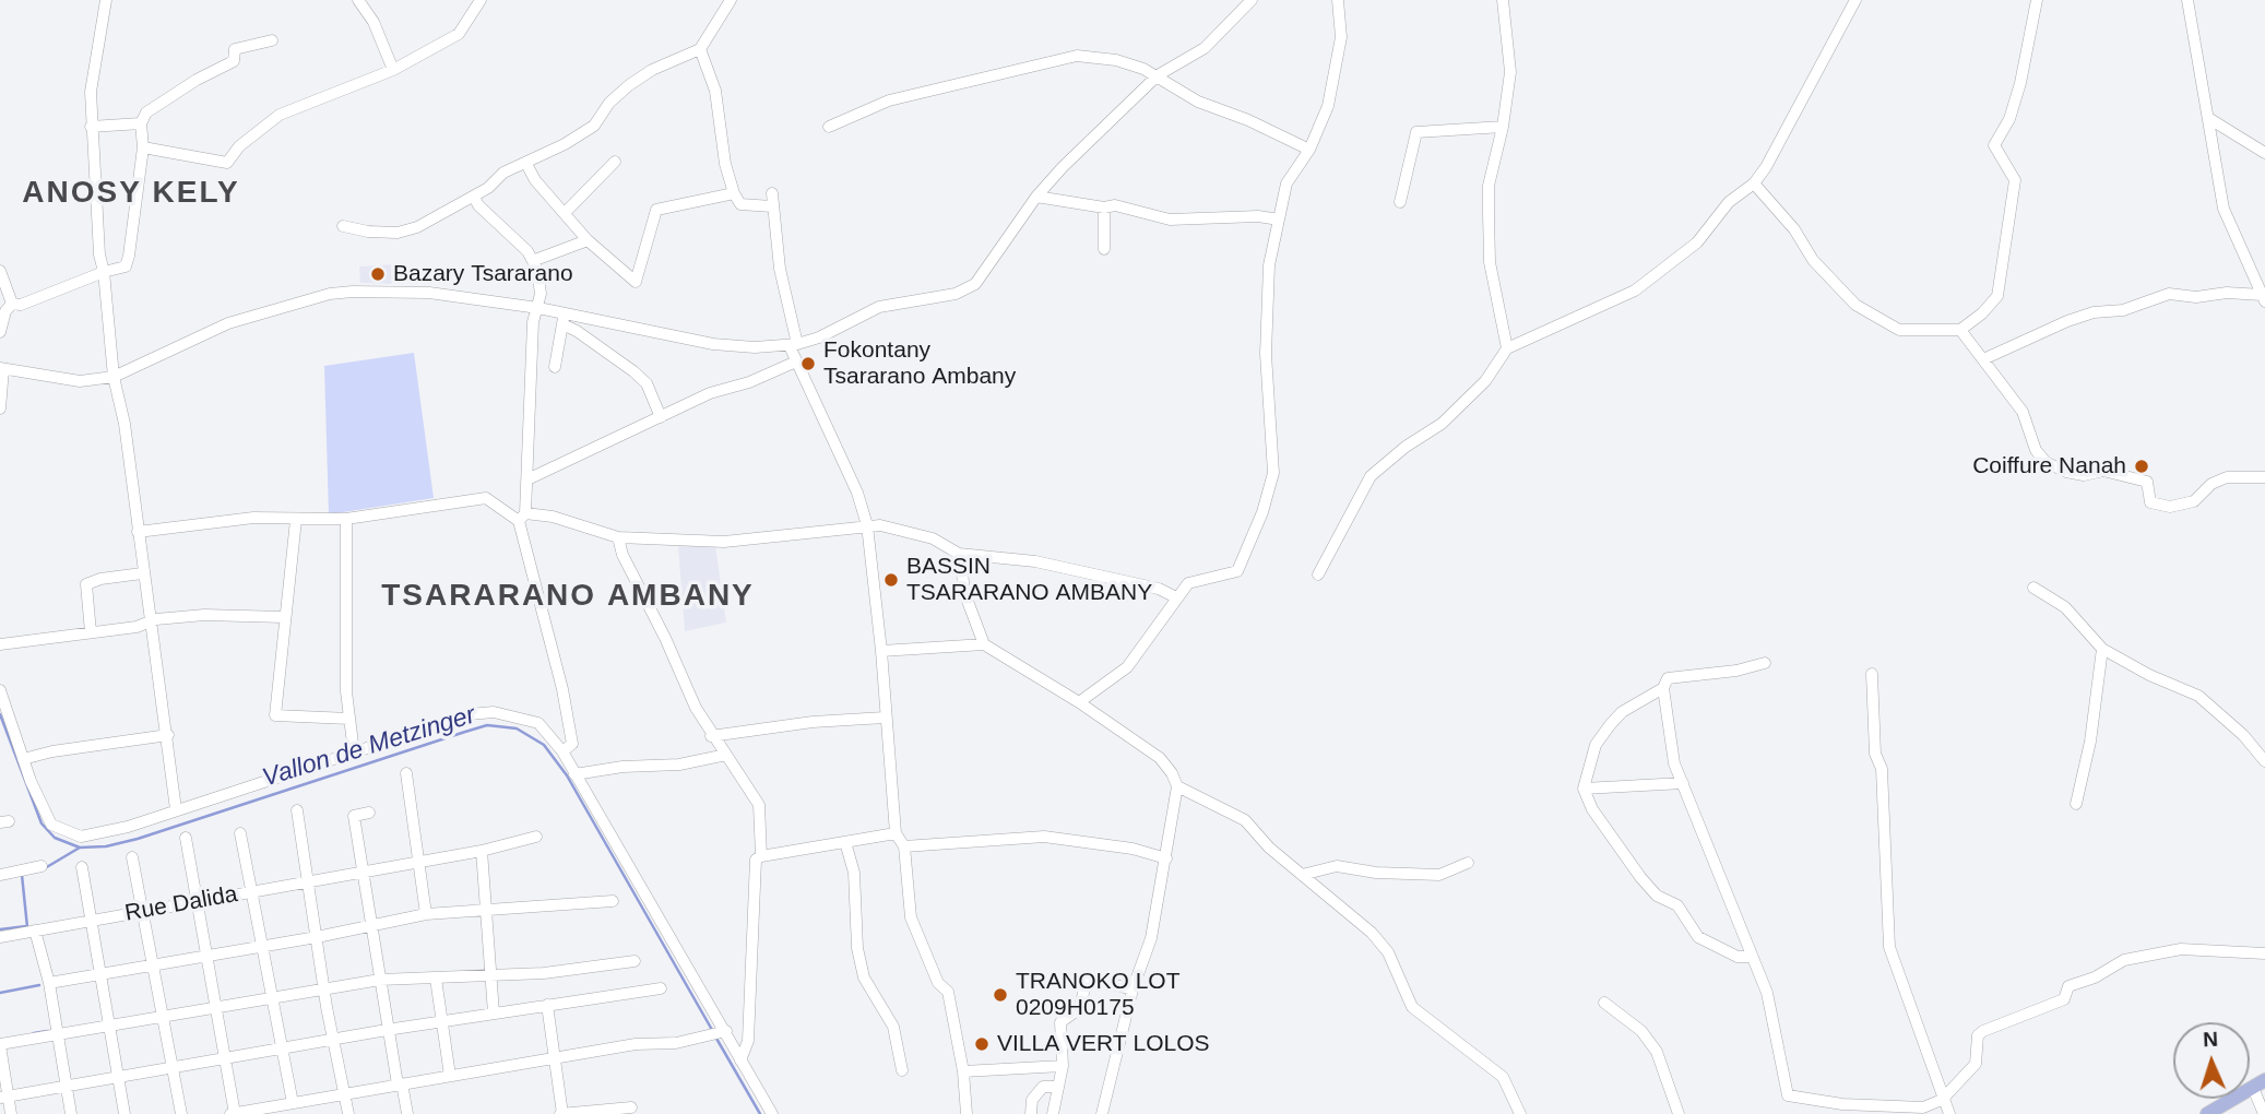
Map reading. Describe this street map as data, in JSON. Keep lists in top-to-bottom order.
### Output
{
  "streets": {
    "street": ["Rue Dalida"]
  },
  "districts": ["ANOSY KELY", "TSARARANO AMBANY"],
  "water": ["Vallon de Metzinger"],
  "places": [
    "Bazary Tsararano",
    "Fokontany Tsararano Ambany",
    "Coiffure Nanah",
    "BASSIN TSARARANO AMBANY",
    "TRANOKO LOT 0209H0175",
    "VILLA VERT LOLOS"
  ],
  "north": "top"
}
